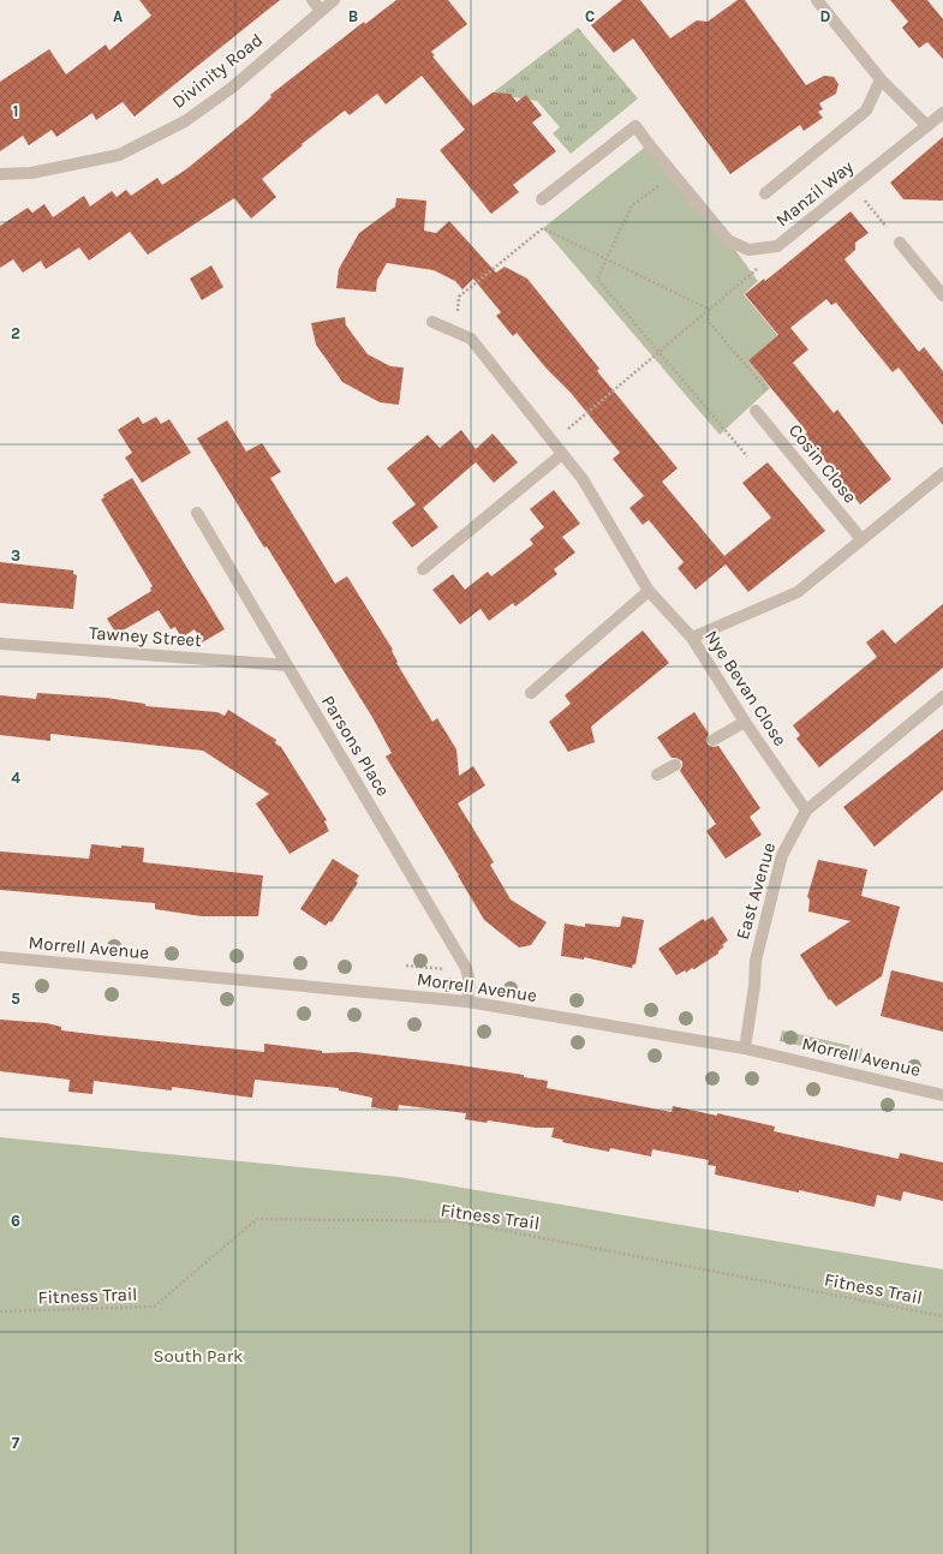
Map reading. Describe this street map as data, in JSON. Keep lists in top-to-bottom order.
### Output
{
  "streets": {
    "street": [
      "Divinity Road",
      "Manzil Way",
      "Cosin Close",
      "Tawney Street",
      "Nye Bevan Close",
      "Parsons Place",
      "East Avenue",
      "Morrell Avenue"
    ],
    "path": ["Fitness Trail"]
  },
  "crossings": [
    ["Tawney Street", "Parsons Place"],
    ["Nye Bevan Close", "East Avenue"],
    ["Parsons Place", "Morrell Avenue"],
    ["East Avenue", "Morrell Avenue"]
  ],
  "parks": ["South Park"],
  "grid": {
    "columns": [
      "A",
      "B",
      "C",
      "D"
    ],
    "rows": [
      "1",
      "2",
      "3",
      "4",
      "5",
      "6",
      "7"
    ]
  }
}
